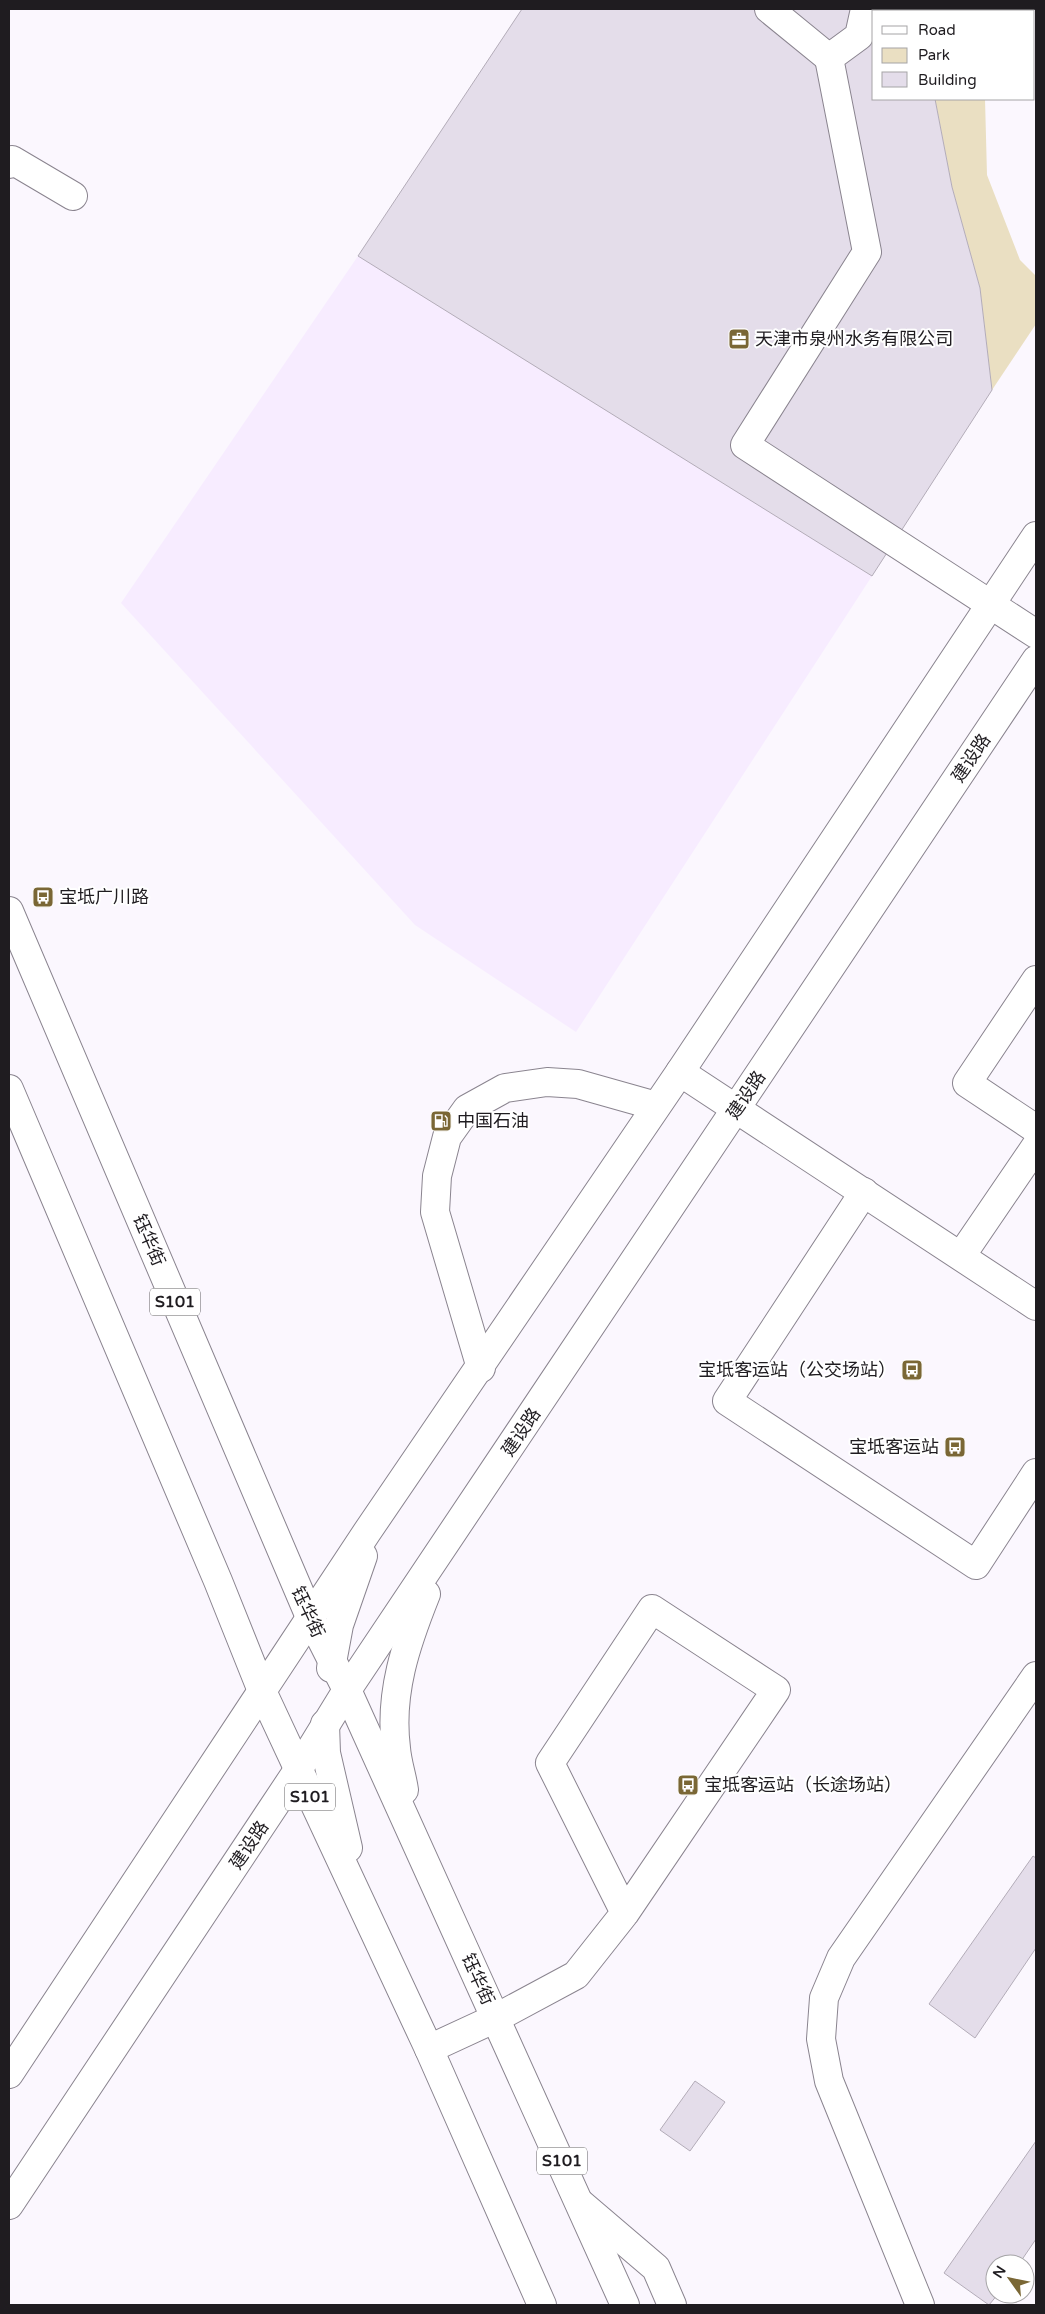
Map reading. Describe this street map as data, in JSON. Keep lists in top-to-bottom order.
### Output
{
  "streets": {
    "main road": ["建设路", "钰华街", "S101"]
  },
  "crossings": [
    ["建设路", "钰华街"],
    ["建设路", "S101"]
  ],
  "places": {
    "office": ["天津市泉州水务有限公司"],
    "bus stop": [
      "宝坻广川路",
      "宝坻客运站（公交场站）",
      "宝坻客运站",
      "宝坻客运站（长途场站）"
    ],
    "fuel station": ["中国石油"]
  },
  "legend": ["Road", "Park", "Building"],
  "north": "top left"
}
